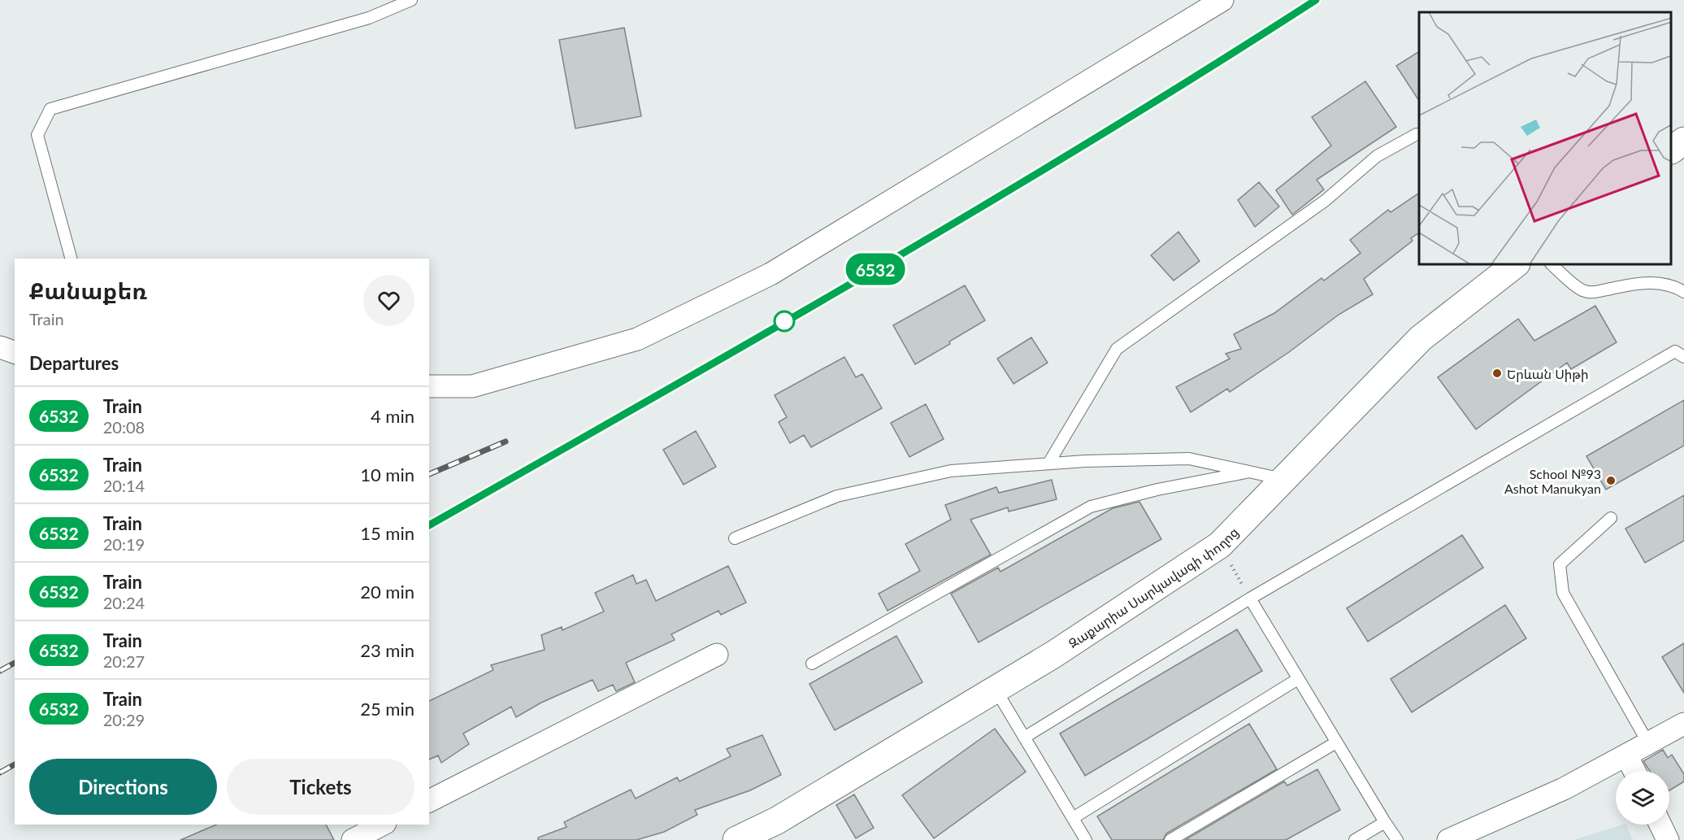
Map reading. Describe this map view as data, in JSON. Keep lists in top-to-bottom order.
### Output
{
  "streets": {
    "main road": ["Զաքարիա Սարկավագի փողոց"]
  },
  "places": ["Երևան Սիթի", "School №93 Ashot Manukyan"],
  "page": {
    "on_map": "6532",
    "heading": [
      ["Քանաքեռ", "Train"],
      "Departures"
    ],
    "list": [
      {
        "mark": "6532",
        "name": "Train",
        "note": "20:08",
        "value": "4 min"
      },
      {
        "mark": "6532",
        "name": "Train",
        "note": "20:14",
        "value": "10 min"
      },
      {
        "mark": "6532",
        "name": "Train",
        "note": "20:19",
        "value": "15 min"
      },
      {
        "mark": "6532",
        "name": "Train",
        "note": "20:24",
        "value": "20 min"
      },
      {
        "mark": "6532",
        "name": "Train",
        "note": "20:27",
        "value": "23 min"
      },
      {
        "mark": "6532",
        "name": "Train",
        "note": "20:29",
        "value": "25 min"
      }
    ],
    "buttons": ["Directions", "Tickets"]
  }
}
